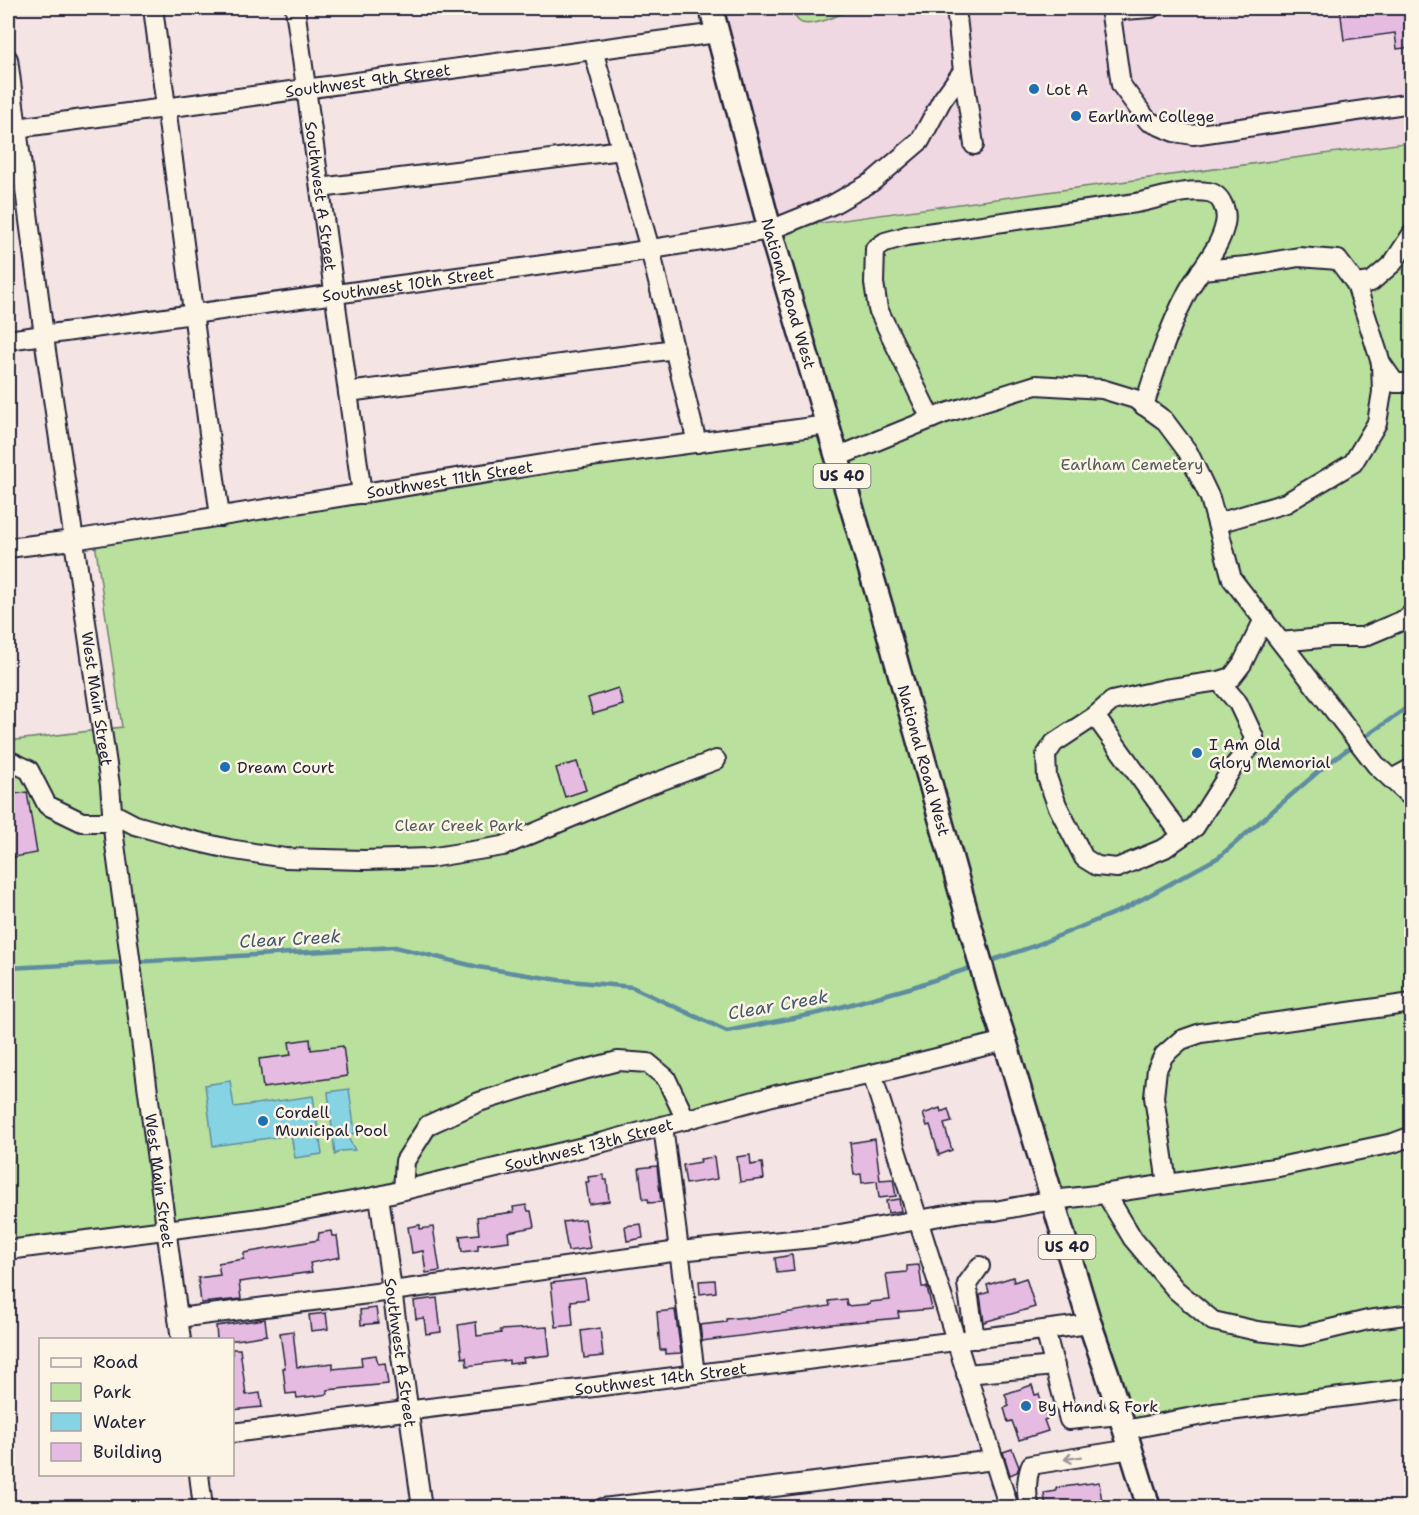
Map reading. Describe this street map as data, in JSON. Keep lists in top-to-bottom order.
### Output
{
  "streets": {
    "main road": ["National Road West", "US 40"],
    "street": [
      "Southwest 9th Street",
      "Southwest A Street",
      "Southwest 10th Street",
      "Southwest 11th Street",
      "West Main Street",
      "Southwest 13th Street",
      "Southwest 14th Street"
    ]
  },
  "crossings": [
    ["Southwest 9th Street", "Southwest A Street"],
    ["Southwest 9th Street", "National Road West"],
    ["Southwest 9th Street", "West Main Street"],
    ["Southwest A Street", "Southwest 10th Street"],
    ["Southwest A Street", "Southwest 11th Street"],
    ["Southwest A Street", "Southwest 13th Street"],
    ["Southwest A Street", "Southwest 14th Street"],
    ["Southwest 10th Street", "National Road West"],
    ["Southwest 10th Street", "West Main Street"],
    ["National Road West", "Southwest 11th Street"],
    ["National Road West", "Southwest 13th Street"],
    ["National Road West", "Southwest 14th Street"],
    ["Southwest 11th Street", "West Main Street"],
    ["West Main Street", "Southwest 13th Street"]
  ],
  "water": ["Clear Creek"],
  "parks": ["Earlham Cemetery", "Clear Creek Park"],
  "places": [
    "Lot A",
    "Earlham College",
    "I Am Old Glory Memorial",
    "Dream Court",
    "Cordell Municipal Pool",
    "By Hand & Fork"
  ],
  "legend": [
    "Road",
    "Park",
    "Water",
    "Building"
  ]
}
